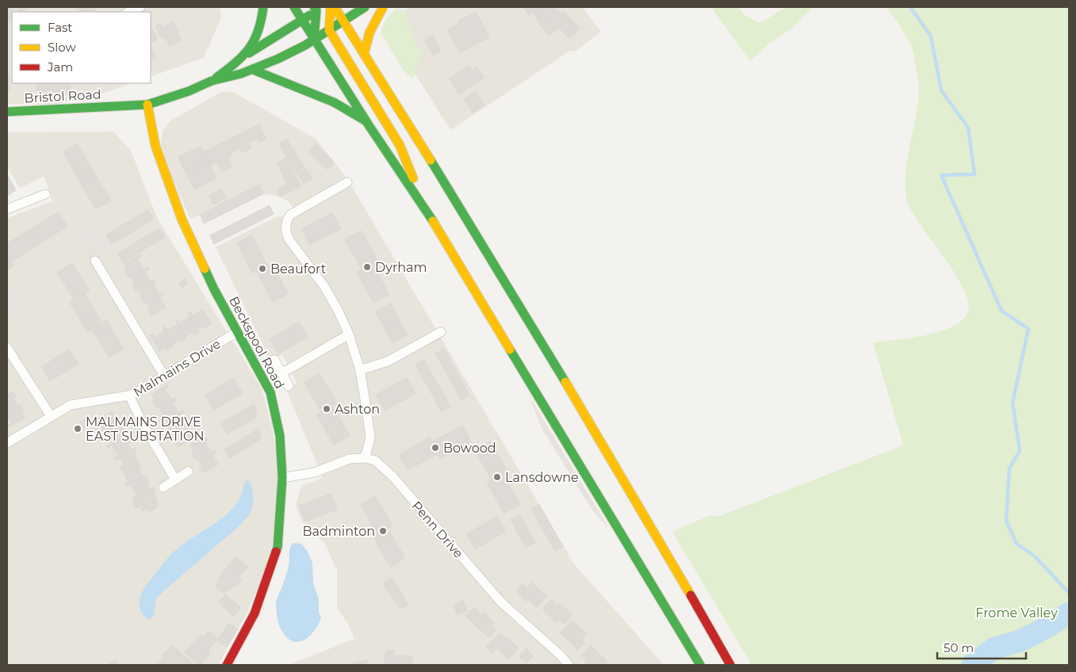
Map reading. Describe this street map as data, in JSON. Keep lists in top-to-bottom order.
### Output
{
  "streets": {
    "main road": ["Bristol Road", "Beckspool Road"],
    "street": ["Malmains Drive", "Penn Drive"]
  },
  "crossings": [
    ["Bristol Road", "Beckspool Road"],
    ["Beckspool Road", "Malmains Drive"]
  ],
  "parks": ["Frome Valley"],
  "places": [
    "Dyrham",
    "Beaufort",
    "Ashton",
    "MALMAINS DRIVE EAST SUBSTATION",
    "Bowood",
    "Lansdowne",
    "Badminton"
  ],
  "legend": ["Fast", "Slow", "Jam"],
  "scale_bar": "50 m"
}
